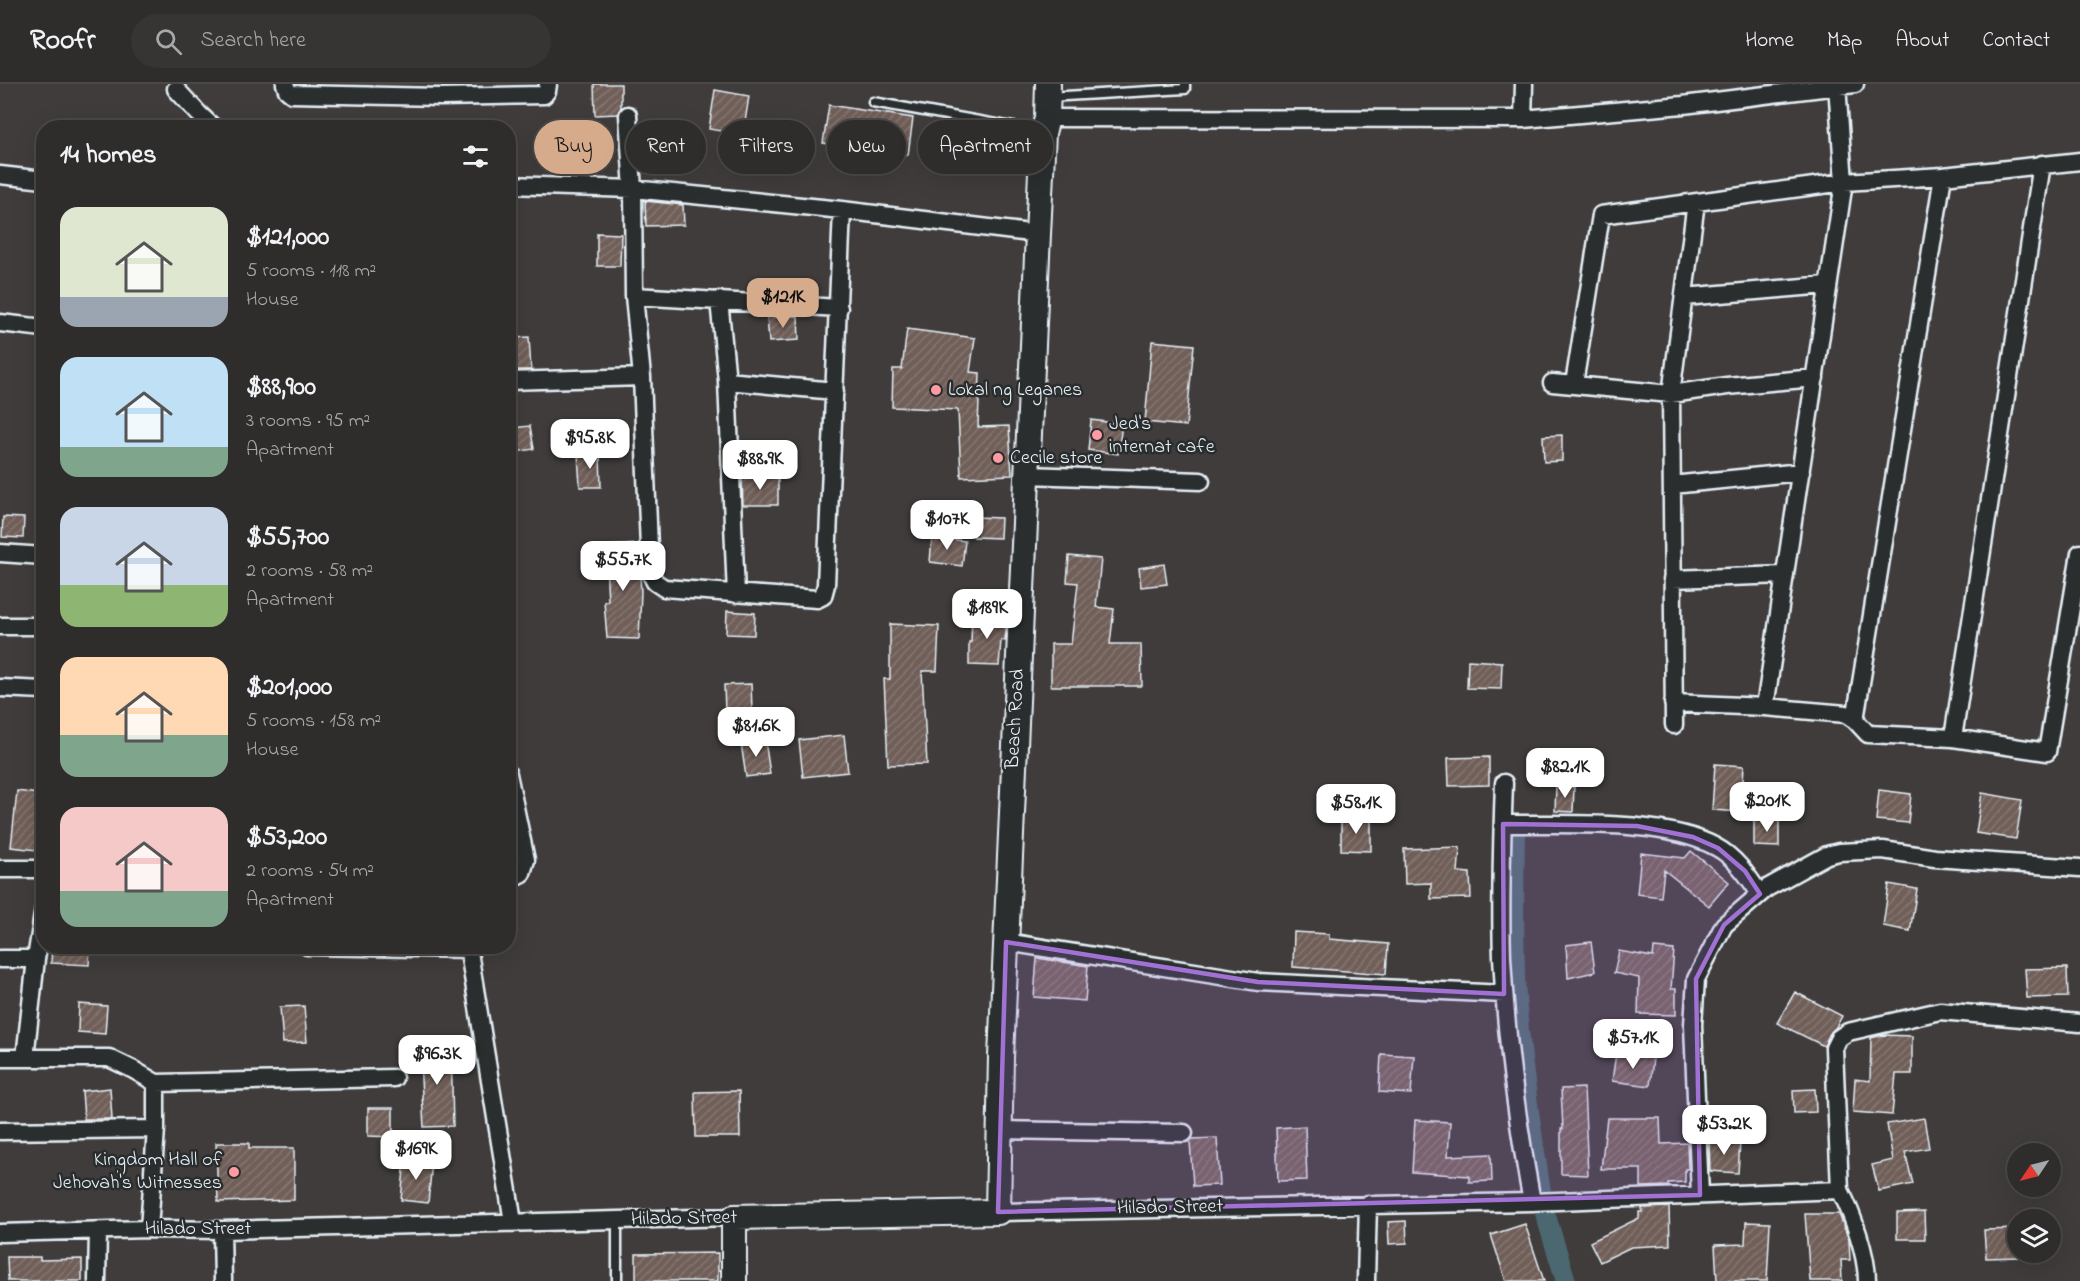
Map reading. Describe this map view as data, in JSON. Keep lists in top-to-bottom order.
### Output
{
  "streets": {
    "main road": ["Beach Road", "Hilado Street"]
  },
  "crossings": [
    ["Beach Road", "Hilado Street"]
  ],
  "places": [
    "Lokal ng Leganes",
    "Jed's internat cafe",
    "Cecile store",
    "Kingdom Hall of Jehovah's Witnesses"
  ],
  "north": "bottom left",
  "page": {
    "header": "Roofr",
    "search": "Search here",
    "nav": [
      "Home",
      "Map",
      "About",
      "Contact"
    ],
    "chip": [
      "Buy",
      "Rent",
      "Filters",
      "New",
      "Apartment"
    ],
    "heading": "14 homes",
    "list": [
      {
        "name": "$121,000",
        "note": "5 rooms · 118 m² · House"
      },
      {
        "name": "$88,900",
        "note": "3 rooms · 95 m² · Apartment"
      },
      {
        "name": "$55,700",
        "note": "2 rooms · 58 m² · Apartment"
      },
      {
        "name": "$201,000",
        "note": "5 rooms · 158 m² · House"
      },
      {
        "name": "$53,200",
        "note": "2 rooms · 54 m² · Apartment"
      }
    ],
    "price": [
      "$121K",
      "$95.8K",
      "$88.9K",
      "$107K",
      "$55.7K",
      "$189K",
      "$81.6K",
      "$82.1K",
      "$201K",
      "$58.1K",
      "$57.1K",
      "$96.3K",
      "$53.2K",
      "$169K"
    ]
  }
}
